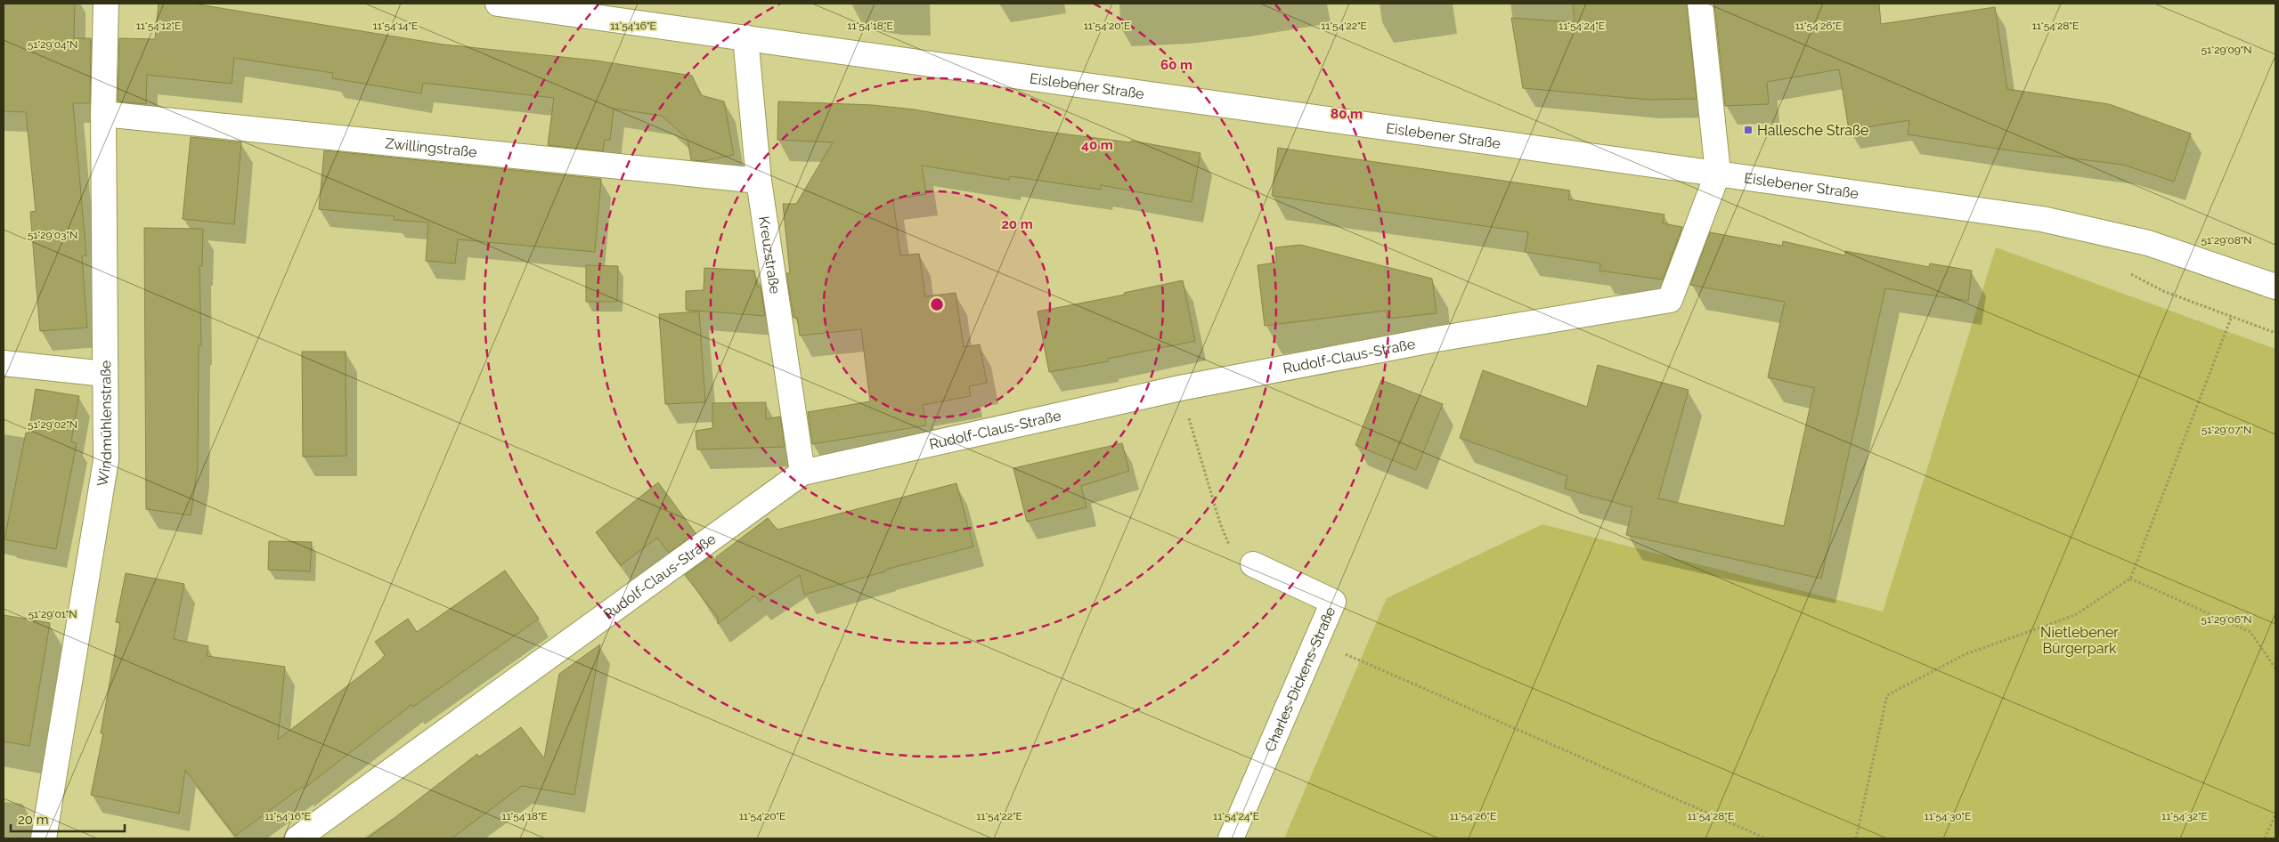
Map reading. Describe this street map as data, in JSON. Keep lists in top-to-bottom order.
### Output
{
  "streets": {
    "street": [
      "Eislebener Straße",
      "Zwillingstraße",
      "Kreuzstraße",
      "Rudolf-Claus-Straße",
      "Windmühlenstraße",
      "Charles-Dickens-Straße"
    ]
  },
  "crossings": [
    ["Eislebener Straße", "Kreuzstraße"],
    ["Eislebener Straße", "Rudolf-Claus-Straße"],
    ["Zwillingstraße", "Kreuzstraße"],
    ["Zwillingstraße", "Windmühlenstraße"],
    ["Kreuzstraße", "Rudolf-Claus-Straße"]
  ],
  "parks": ["Nietlebener Bürgerpark"],
  "places": {
    "transit": ["Hallesche Straße"]
  },
  "scale_bar": "20 m",
  "coordinates": [
    "11°54'12\"E",
    "11°54'14\"E",
    "11°54'16\"E",
    "11°54'18\"E",
    "11°54'20\"E",
    "11°54'22\"E",
    "11°54'24\"E",
    "11°54'26\"E",
    "11°54'28\"E",
    "51°29'04\"N",
    "51°29'09\"N",
    "51°29'03\"N",
    "51°29'08\"N",
    "51°29'02\"N",
    "51°29'07\"N",
    "51°29'01\"N",
    "51°29'06\"N",
    "11°54'30\"E",
    "11°54'32\"E"
  ],
  "rings": [
    "60 m",
    "80 m",
    "40 m",
    "20 m"
  ]
}
